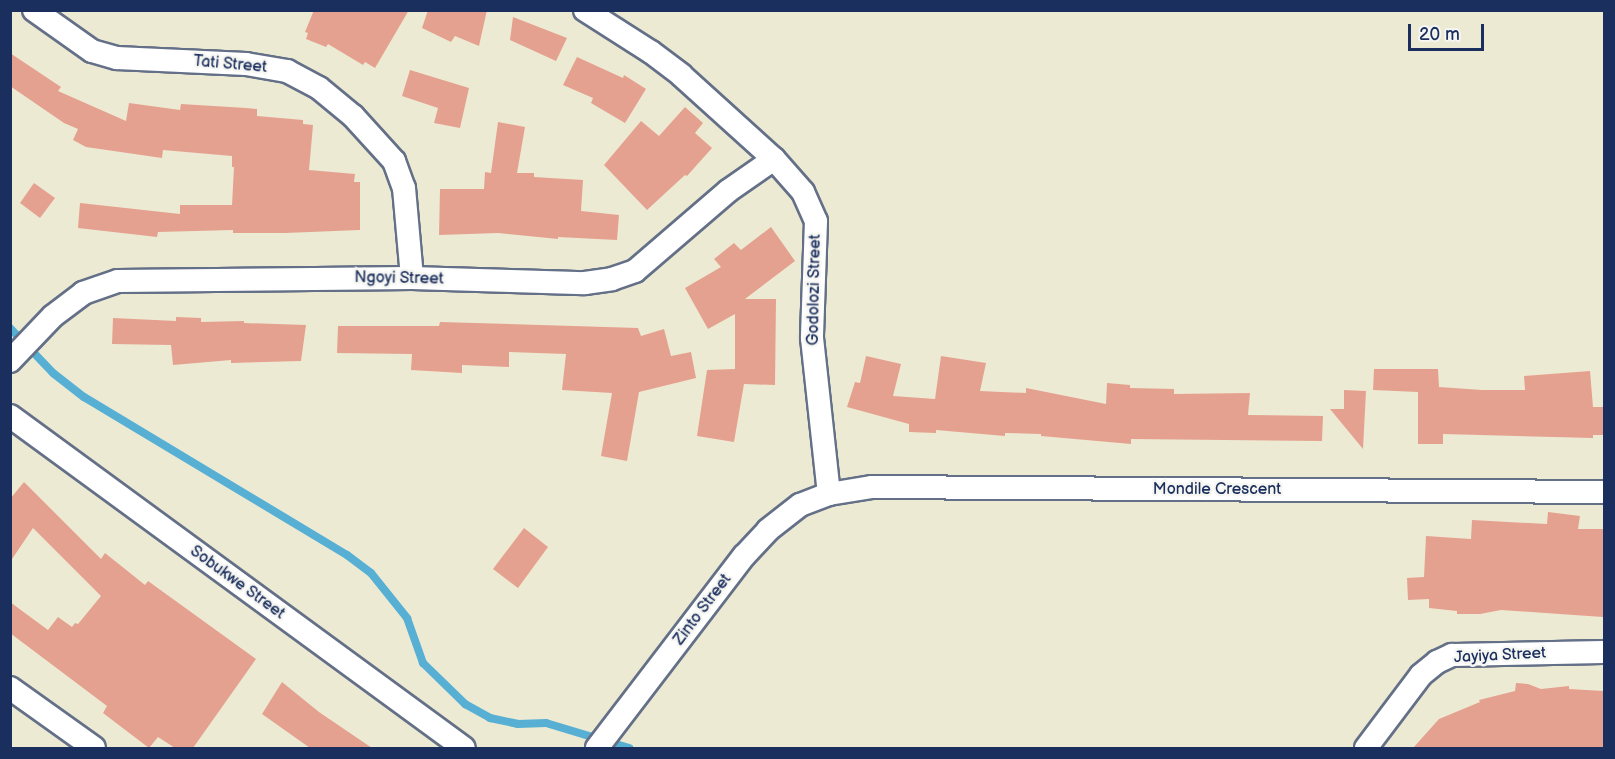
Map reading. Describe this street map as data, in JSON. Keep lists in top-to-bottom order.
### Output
{
  "streets": {
    "street": [
      "Tati Street",
      "Ngoyi Street",
      "Godolozi Street",
      "Mondile Crescent",
      "Sobukwe Street",
      "Zinto Street",
      "Jayiya Street"
    ]
  },
  "crossings": [
    ["Tati Street", "Ngoyi Street"],
    ["Ngoyi Street", "Godolozi Street"],
    ["Godolozi Street", "Mondile Crescent"],
    ["Godolozi Street", "Zinto Street"],
    ["Mondile Crescent", "Zinto Street"]
  ],
  "scale_bar": "20 m"
}
